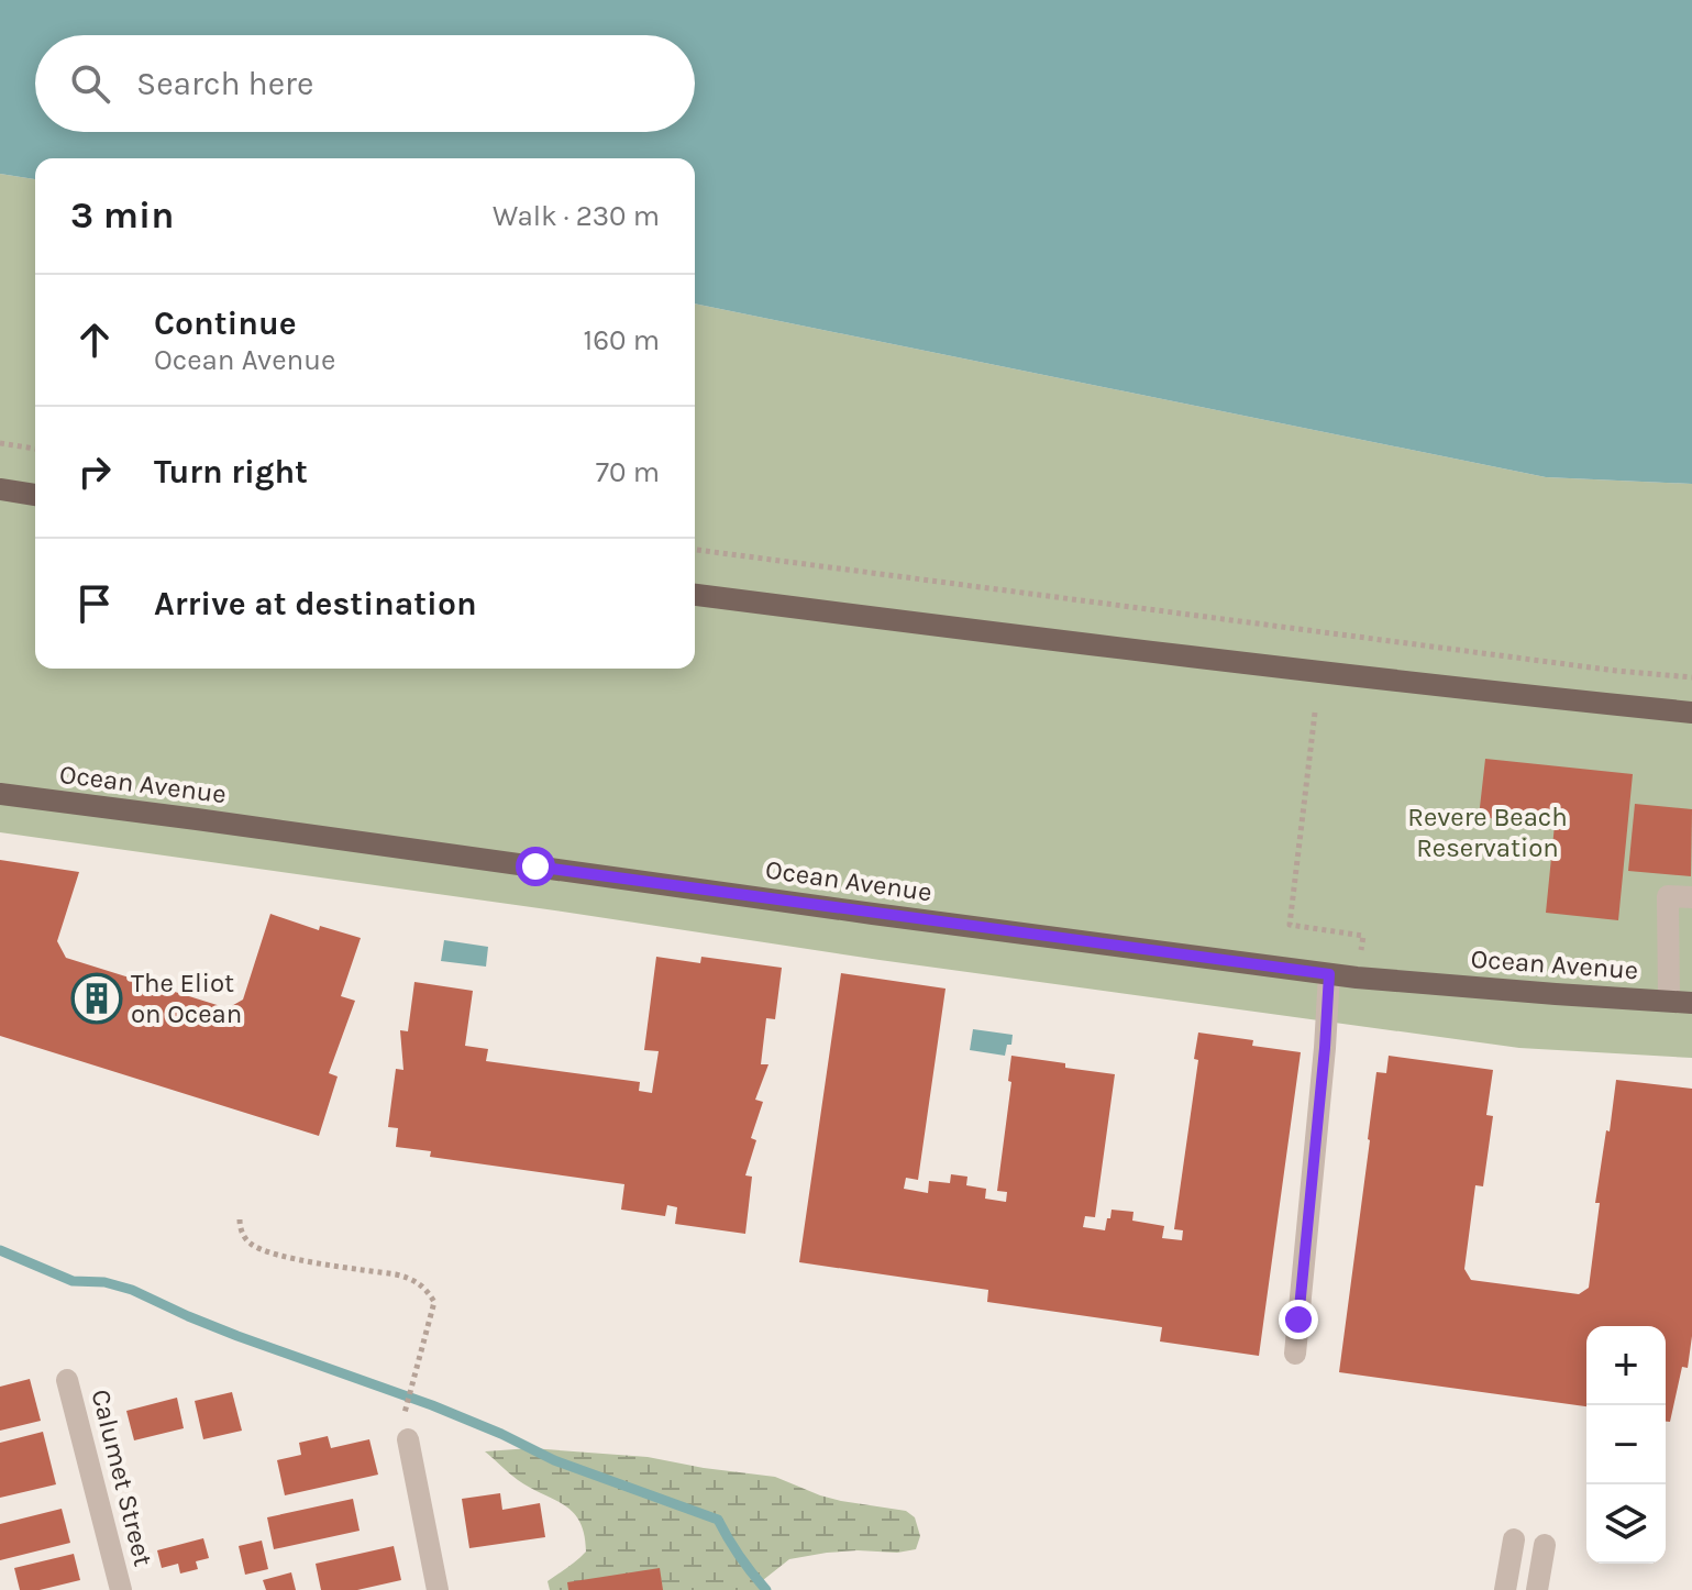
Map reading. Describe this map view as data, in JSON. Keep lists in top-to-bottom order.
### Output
{
  "streets": {
    "main road": ["Ocean Avenue"],
    "street": ["Calumet Street"]
  },
  "parks": ["Revere Beach Reservation"],
  "places": {
    "building": ["The Eliot on Ocean"]
  },
  "page": {
    "search": "Search here",
    "heading": ["3 min", "Walk · 230 m"],
    "list": [
      ["Continue", "Ocean Avenue", "160 m"],
      ["Turn right", "70 m"],
      "Arrive at destination"
    ],
    "map_buttons": ["+", "−"]
  }
}
